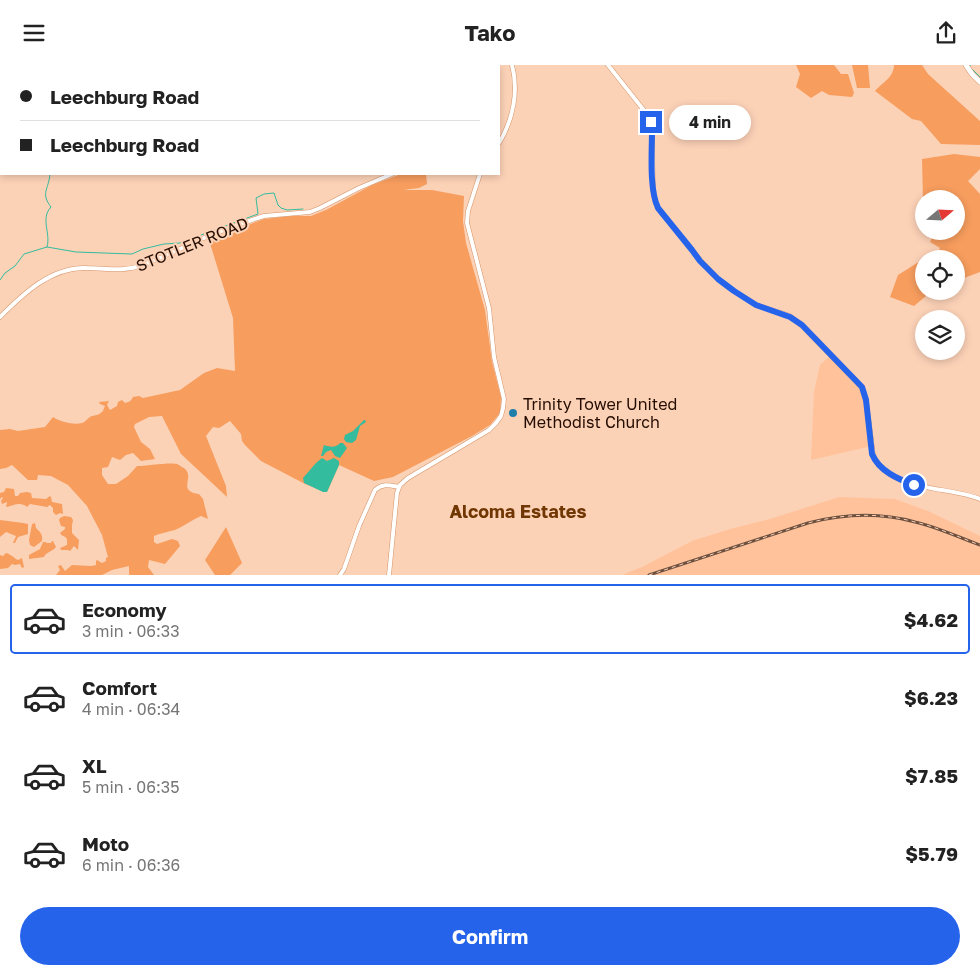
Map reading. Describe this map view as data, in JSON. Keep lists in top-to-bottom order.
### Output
{
  "streets": {
    "street": ["STOTLER ROAD"]
  },
  "districts": ["Alcoma Estates"],
  "places": ["Trinity Tower United Methodist Church"],
  "north": "right",
  "page": {
    "header": "Tako",
    "banner": ["Leechburg Road", "Leechburg Road"],
    "bubble": "4 min",
    "list": [
      {
        "name": "Economy",
        "note": "3 min · 06:33",
        "value": "$4.62"
      },
      {
        "name": "Comfort",
        "note": "4 min · 06:34",
        "value": "$6.23"
      },
      {
        "name": "XL",
        "note": "5 min · 06:35",
        "value": "$7.85"
      },
      {
        "name": "Moto",
        "note": "6 min · 06:36",
        "value": "$5.79"
      }
    ],
    "buttons": "Confirm"
  }
}
